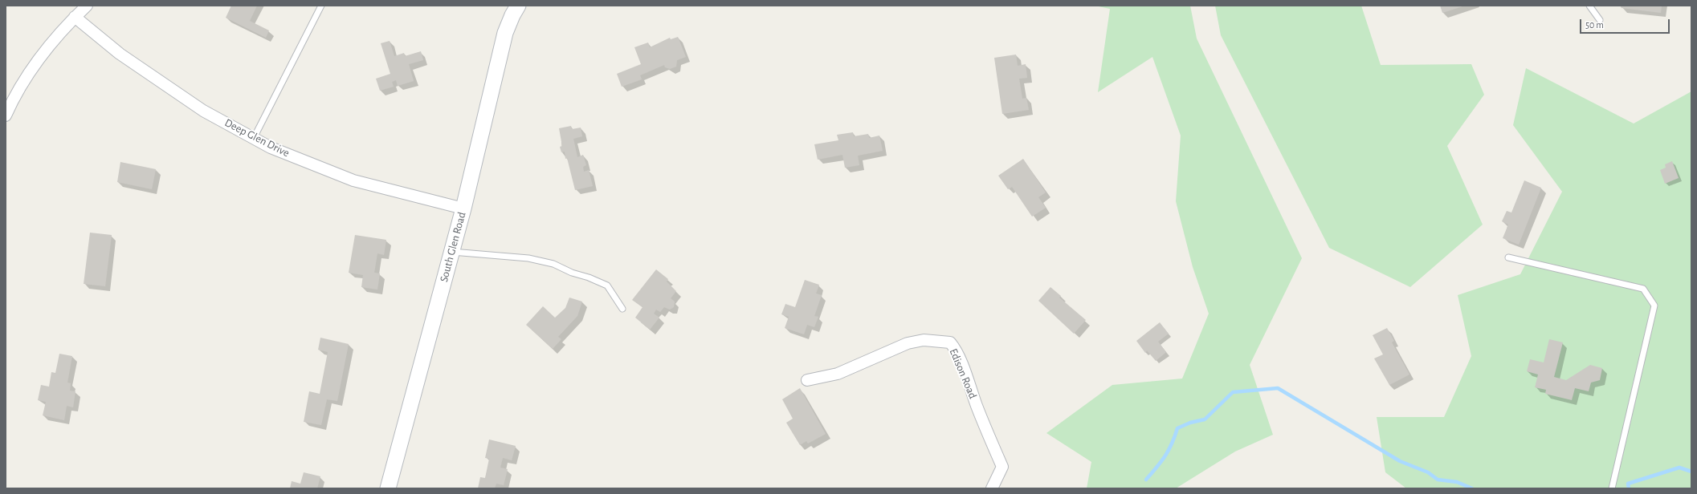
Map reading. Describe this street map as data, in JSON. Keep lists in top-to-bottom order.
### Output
{
  "streets": {
    "main road": ["South Glen Road"],
    "street": ["Deep Glen Drive", "Edison Road"]
  },
  "crossings": [
    ["Deep Glen Drive", "South Glen Road"]
  ],
  "scale_bar": "50 m"
}
